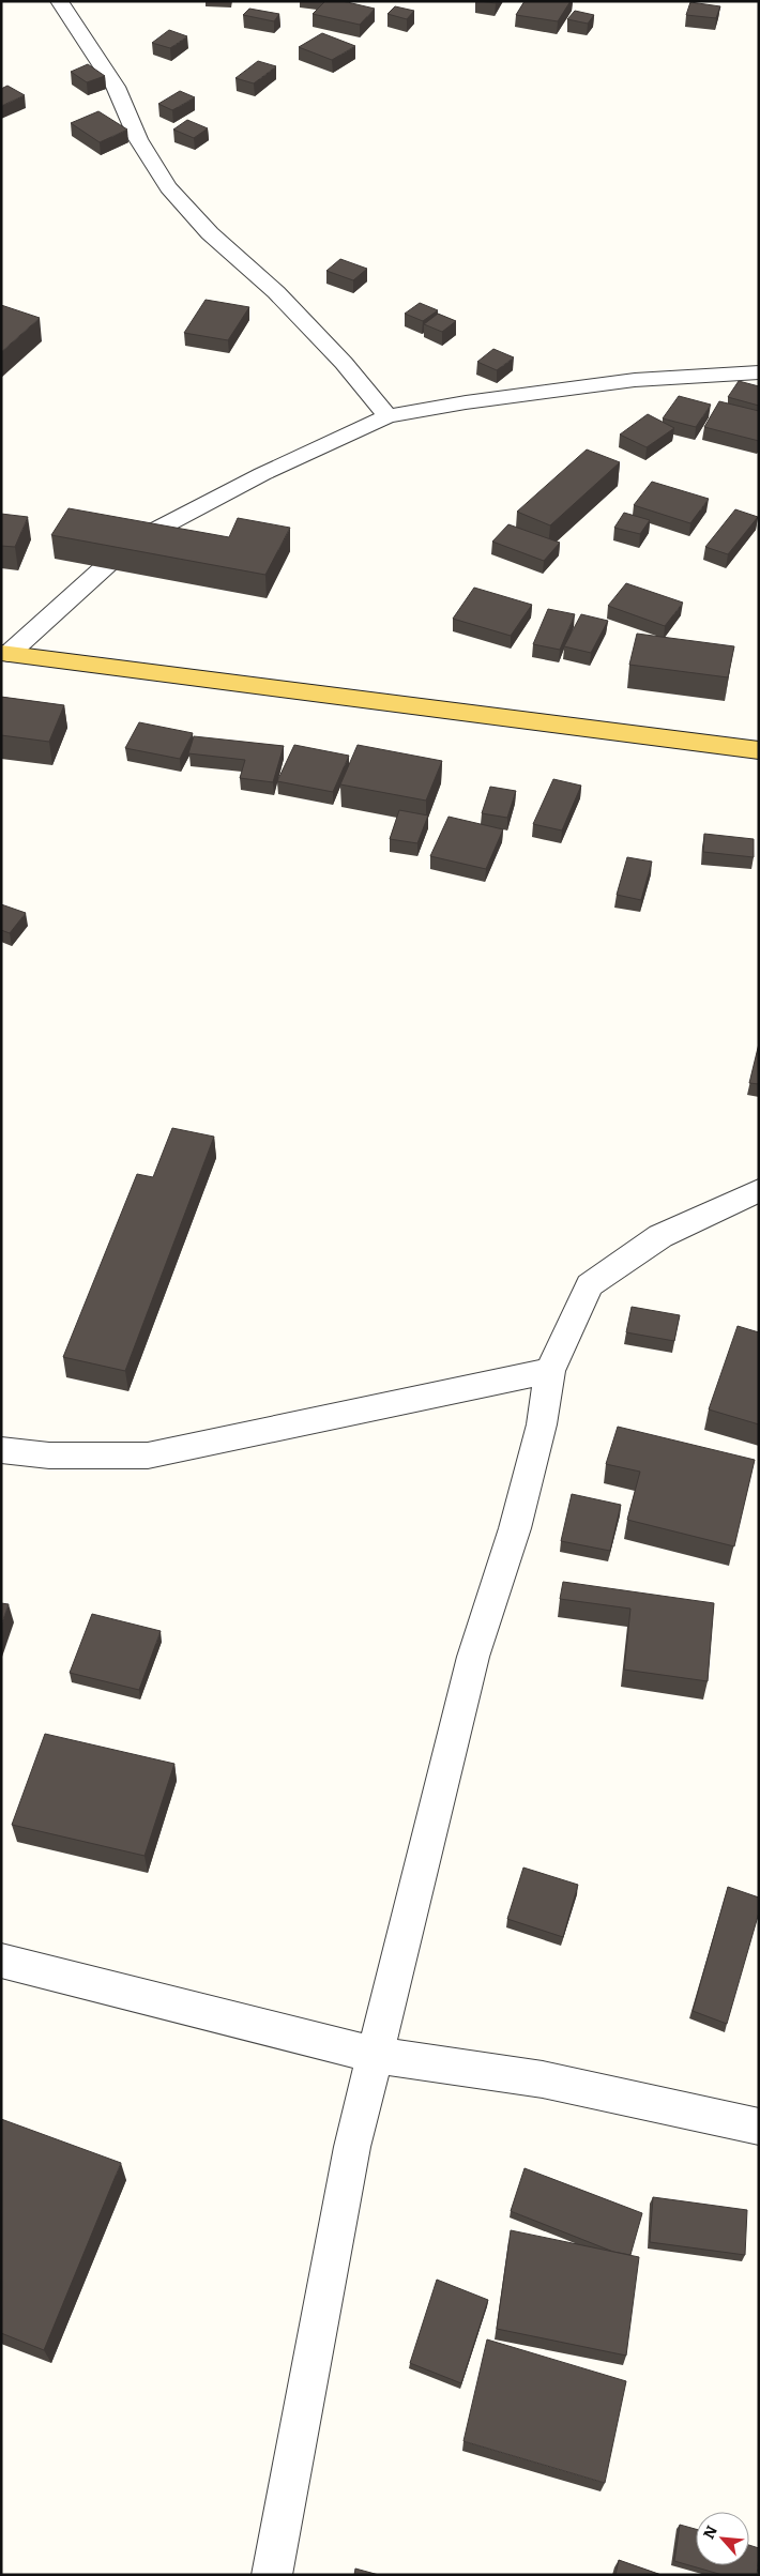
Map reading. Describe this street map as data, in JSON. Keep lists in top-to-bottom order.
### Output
{
  "north": "top left"
}
